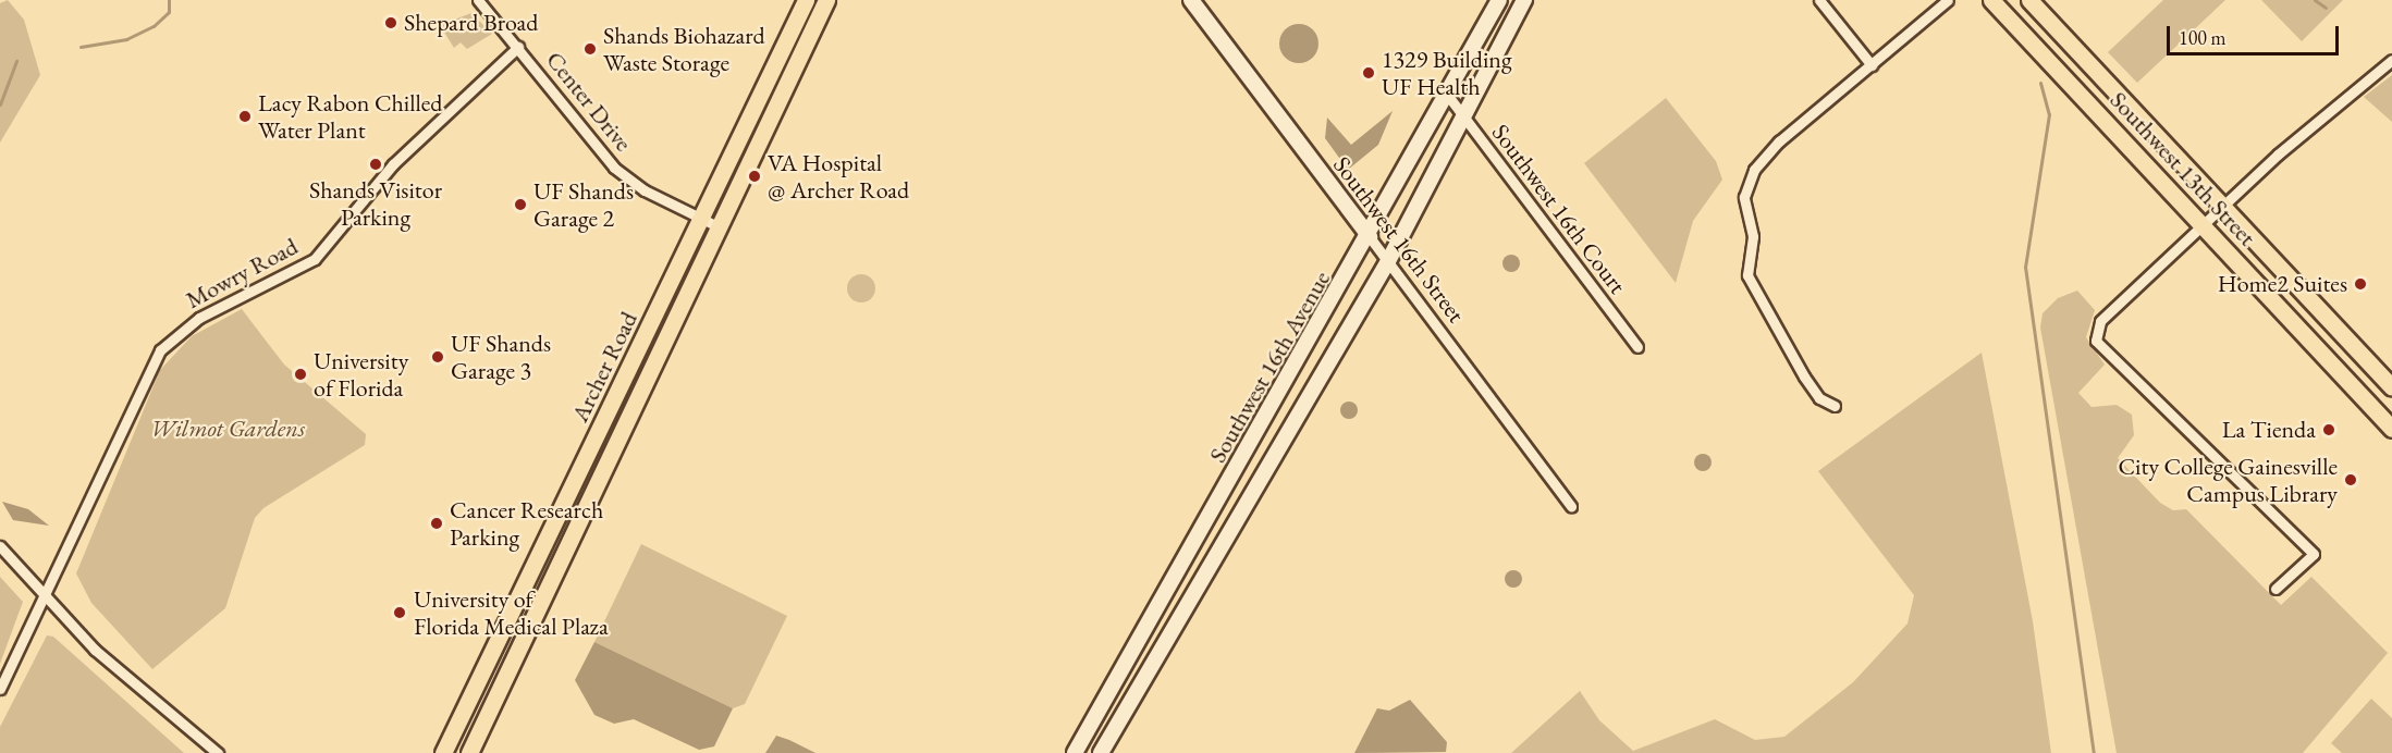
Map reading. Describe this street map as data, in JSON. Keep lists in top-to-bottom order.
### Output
{
  "streets": {
    "main road": [
      "Southwest 13th Street",
      "Southwest 16th Street",
      "Archer Road",
      "Southwest 16th Avenue"
    ],
    "street": ["Center Drive", "Southwest 16th Court", "Mowry Road"]
  },
  "crossings": [
    ["Center Drive", "Mowry Road"],
    ["Center Drive", "Archer Road"],
    ["Southwest 16th Court", "Southwest 16th Avenue"],
    ["Southwest 16th Street", "Southwest 16th Avenue"]
  ],
  "parks": ["Wilmot Gardens"],
  "places": [
    "Shepard Broad",
    "Shands Biohazard Waste Storage",
    "1329 Building UF Health",
    "Lacy Rabon Chilled Water Plant",
    "Shands Visitor Parking",
    "VA Hospital @ Archer Road",
    "UF Shands Garage 2",
    "Home2 Suites",
    "UF Shands Garage 3",
    "University of Florida",
    "La Tienda",
    "City College Gainesville Campus Library",
    "Cancer Research Parking",
    "University of Florida Medical Plaza"
  ],
  "scale_bar": "100 m"
}
